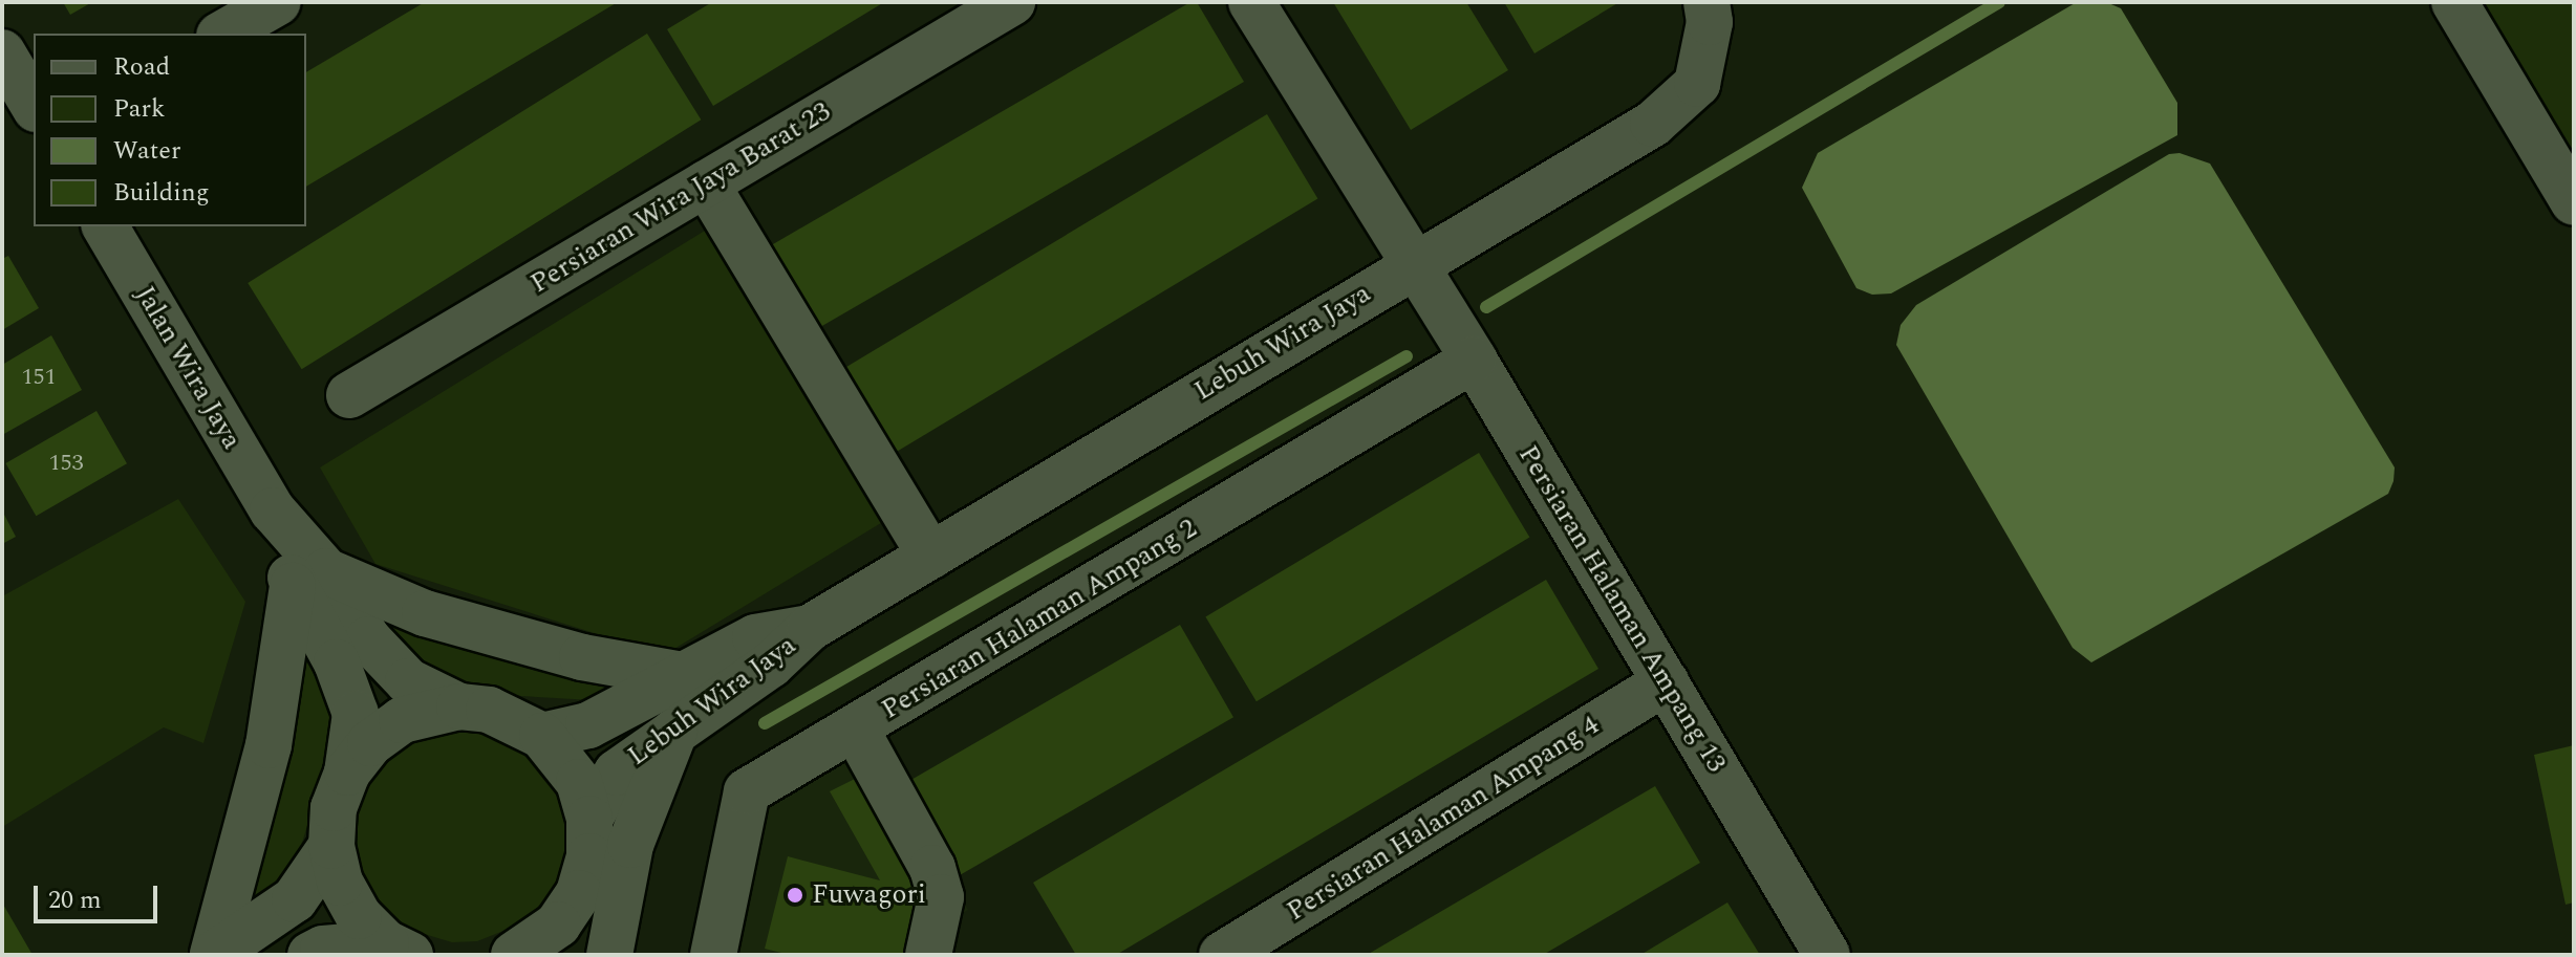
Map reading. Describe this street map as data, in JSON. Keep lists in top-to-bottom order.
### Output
{
  "streets": {
    "street": [
      "Persiaran Wira Jaya Barat 23",
      "Lebuh Wira Jaya",
      "Jalan Wira Jaya",
      "Persiaran Halaman Ampang 13",
      "Persiaran Halaman Ampang 2",
      "Persiaran Halaman Ampang 4"
    ]
  },
  "crossings": [
    ["Lebuh Wira Jaya", "Persiaran Halaman Ampang 13"],
    ["Persiaran Halaman Ampang 13", "Persiaran Halaman Ampang 2"],
    ["Persiaran Halaman Ampang 13", "Persiaran Halaman Ampang 4"]
  ],
  "places": ["Fuwagori"],
  "house_numbers": ["151", "153"],
  "legend": [
    "Road",
    "Park",
    "Water",
    "Building"
  ],
  "scale_bar": "20 m"
}
